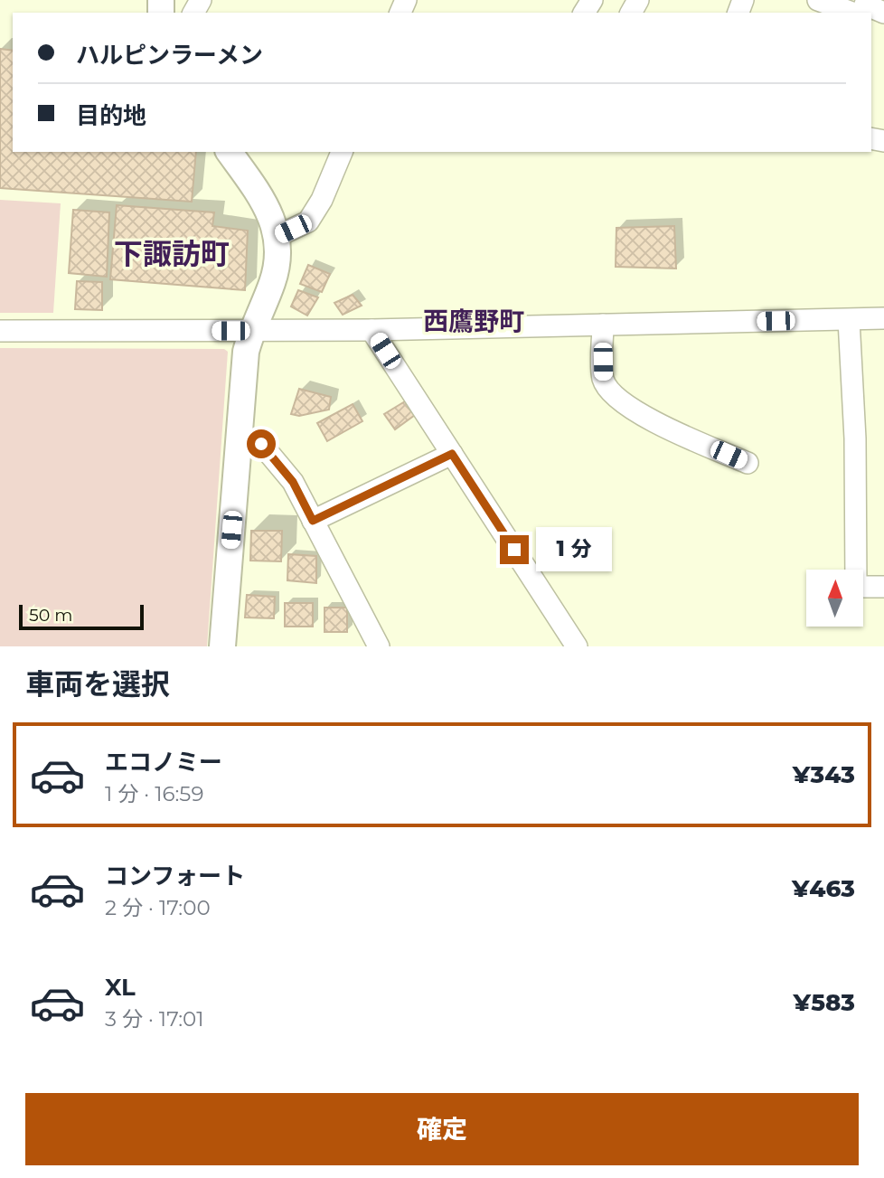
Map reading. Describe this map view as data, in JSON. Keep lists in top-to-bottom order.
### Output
{
  "districts": ["下諏訪町", "西鷹野町"],
  "scale_bar": "50 m",
  "north": "top",
  "page": {
    "banner": ["ハルピンラーメン", "目的地"],
    "bubble": "1 分",
    "scale": "50 m",
    "heading": "車両を選択",
    "list": [
      {
        "name": "エコノミー",
        "note": "1 分 · 16:59",
        "value": "¥343"
      },
      {
        "name": "コンフォート",
        "note": "2 分 · 17:00",
        "value": "¥463"
      },
      {
        "name": "XL",
        "note": "3 分 · 17:01",
        "value": "¥583"
      }
    ],
    "buttons": "確定"
  }
}
